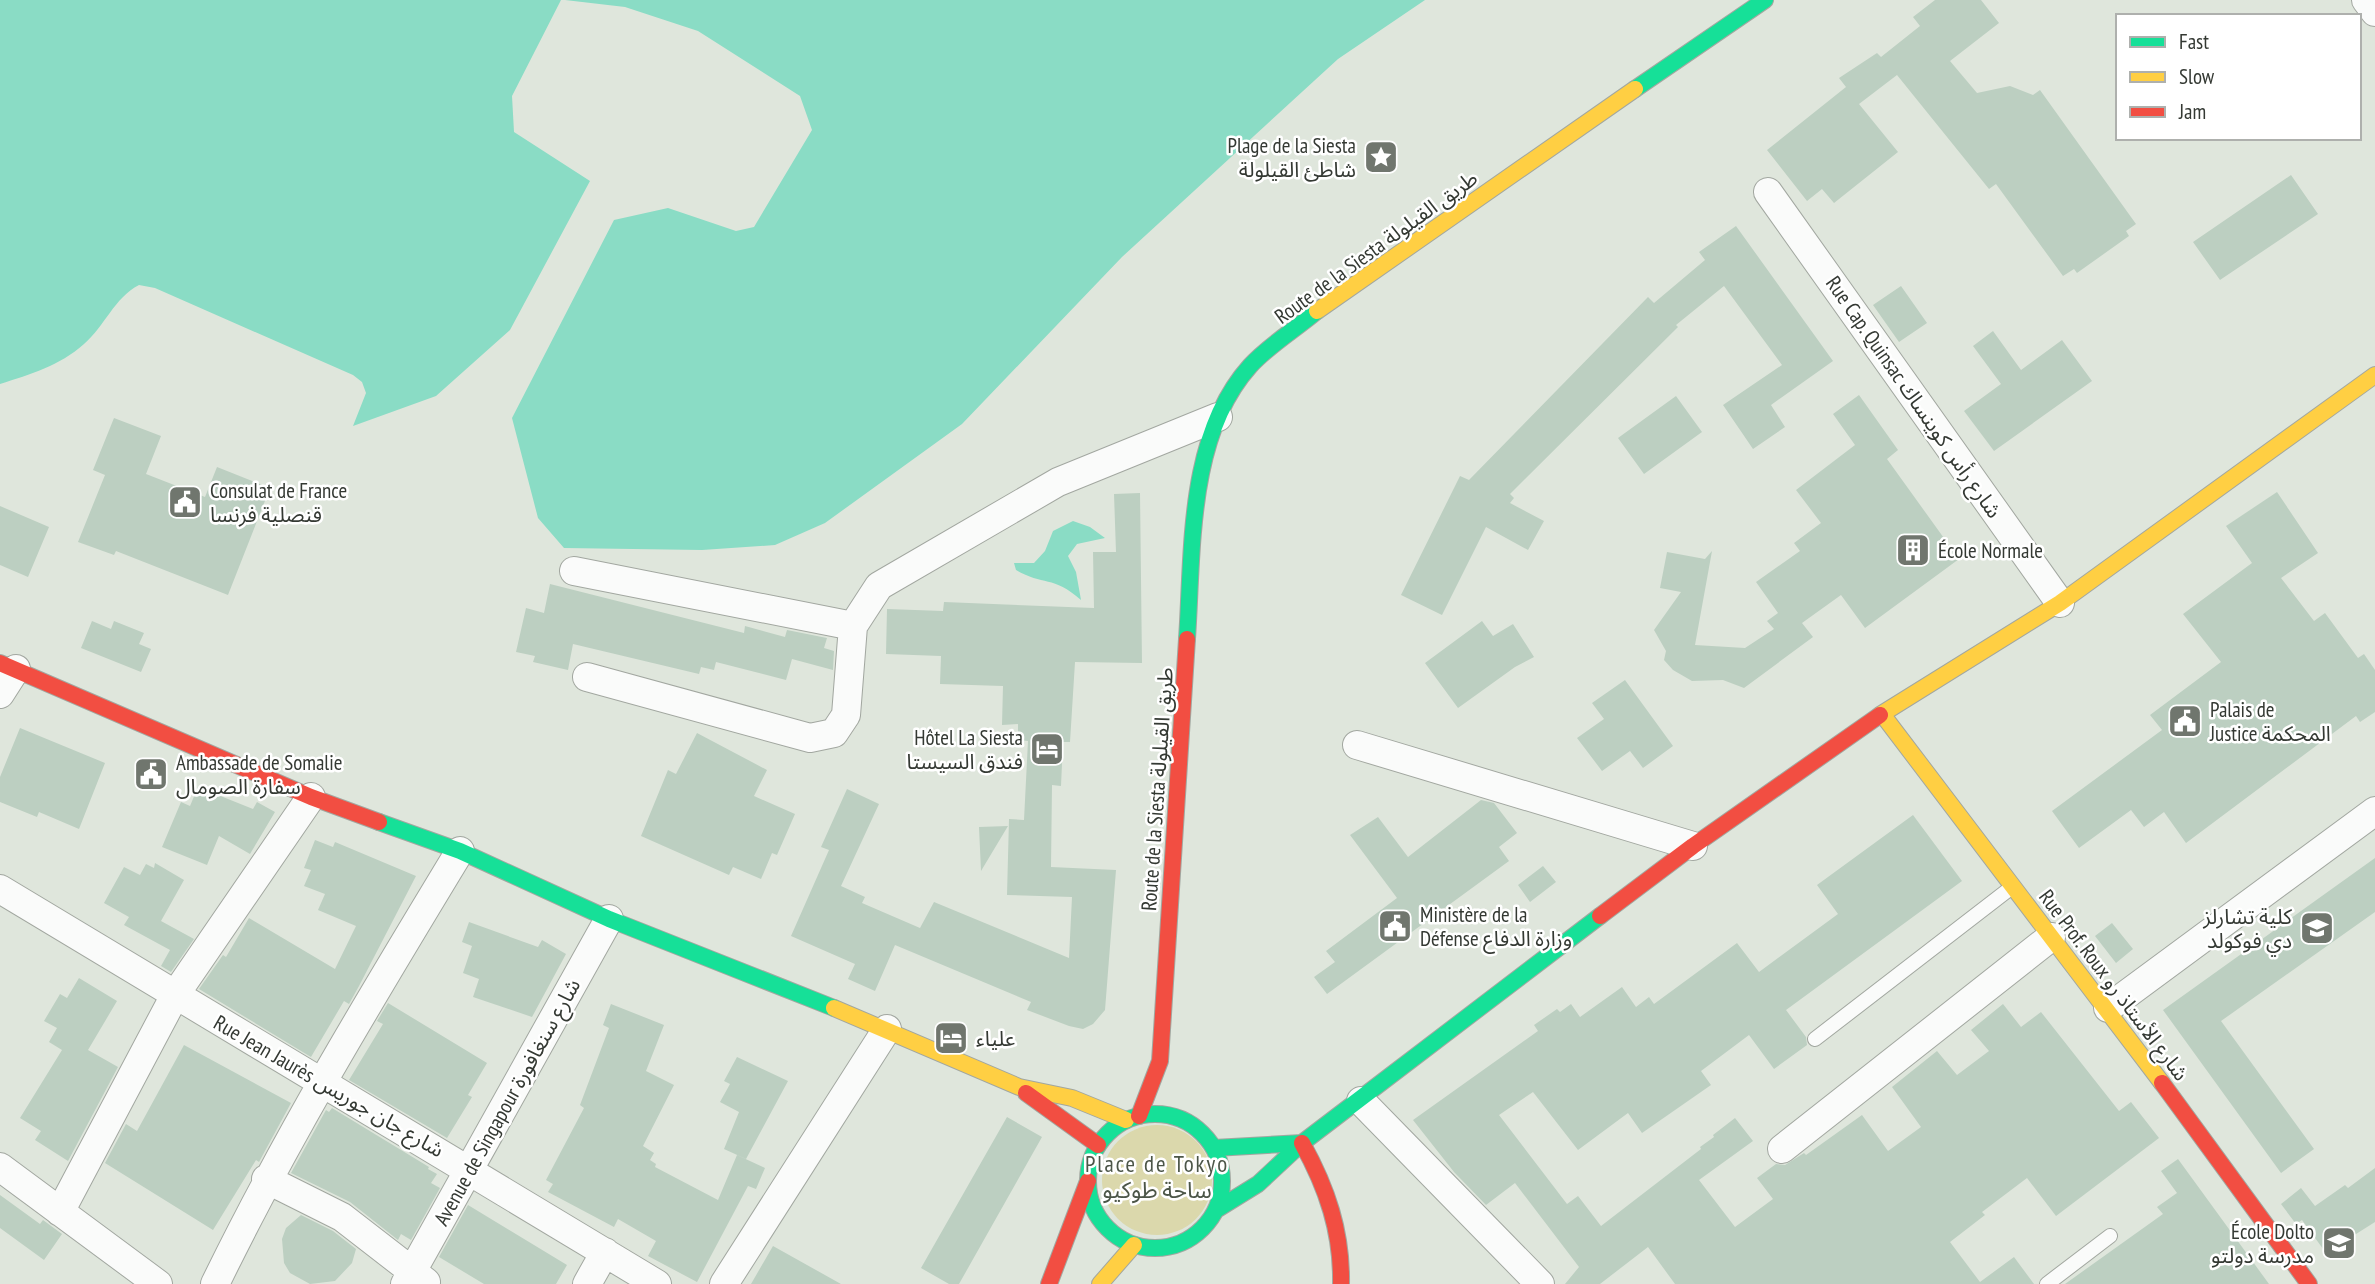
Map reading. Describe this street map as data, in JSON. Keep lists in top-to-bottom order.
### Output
{
  "streets": {
    "main road": ["Route de la Siesta طريق القيلولة", "Rue Prof. Roux شارع الأستاذ رو"],
    "street": ["Rue Cap. Quinsac شارع رأس كوينساك", "Rue Jean Jaurès شارع جان جوريس", "Avenue de Singapour شارع سنغافورة"]
  },
  "crossings": [
    ["Rue Jean Jaurès شارع جان جوريس", "Avenue de Singapour شارع سنغافورة"]
  ],
  "districts": ["Place de Tokyo ساحة طوكيو"],
  "places": {
    "place": ["Plage de la Siesta شاطئ القيلولة"],
    "public building": [
      "Consulat de France قنصلية فرنسا",
      "Palais de Justice المحكمة",
      "Ambassade de Somalie سفارة الصومال",
      "Ministère de la Défense وزارة الدفاع"
    ],
    "building": ["École Normale"],
    "hotel": ["Hôtel La Siesta فندق السيستا", "علياء"],
    "school or university": ["كلية تشارلز دي فوكولد", "École Dolto مدرسة دولتو"]
  },
  "legend": ["Fast", "Slow", "Jam"]
}
